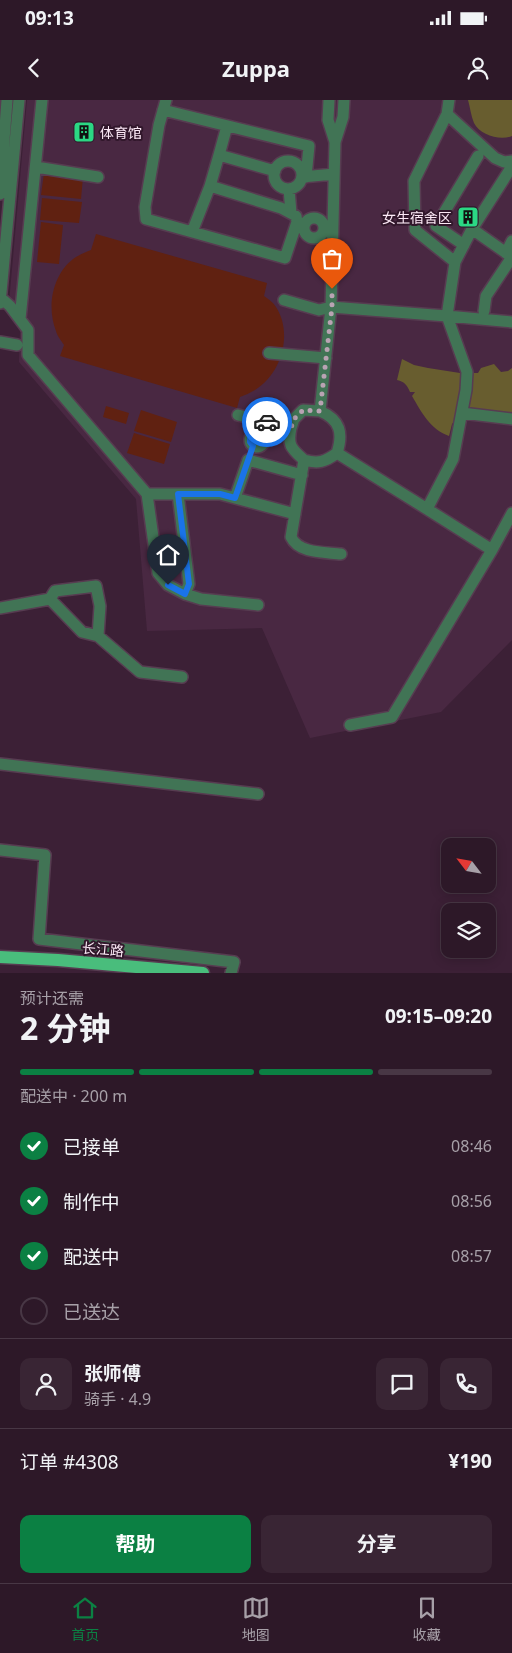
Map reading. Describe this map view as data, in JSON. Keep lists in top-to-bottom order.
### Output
{
  "streets": {
    "main road": ["长江路"]
  },
  "places": {
    "building": ["体育馆", "女生宿舍区"]
  },
  "north": "top left",
  "page": {
    "status": "09:13",
    "header": "Zuppa",
    "heading": ["2 分钟", "预计还需", "09:15–09:20"],
    "panel": [
      "张师傅",
      "骑手 · 4.9",
      "订单 #4308",
      "¥190"
    ],
    "bar": "配送中 · 200 m",
    "list": [
      ["已接单", "08:46"],
      ["制作中", "08:56"],
      ["配送中", "08:57"],
      "已送达"
    ],
    "buttons": ["帮助", "分享"],
    "tabs": ["首页", "地图", "收藏"]
  }
}
